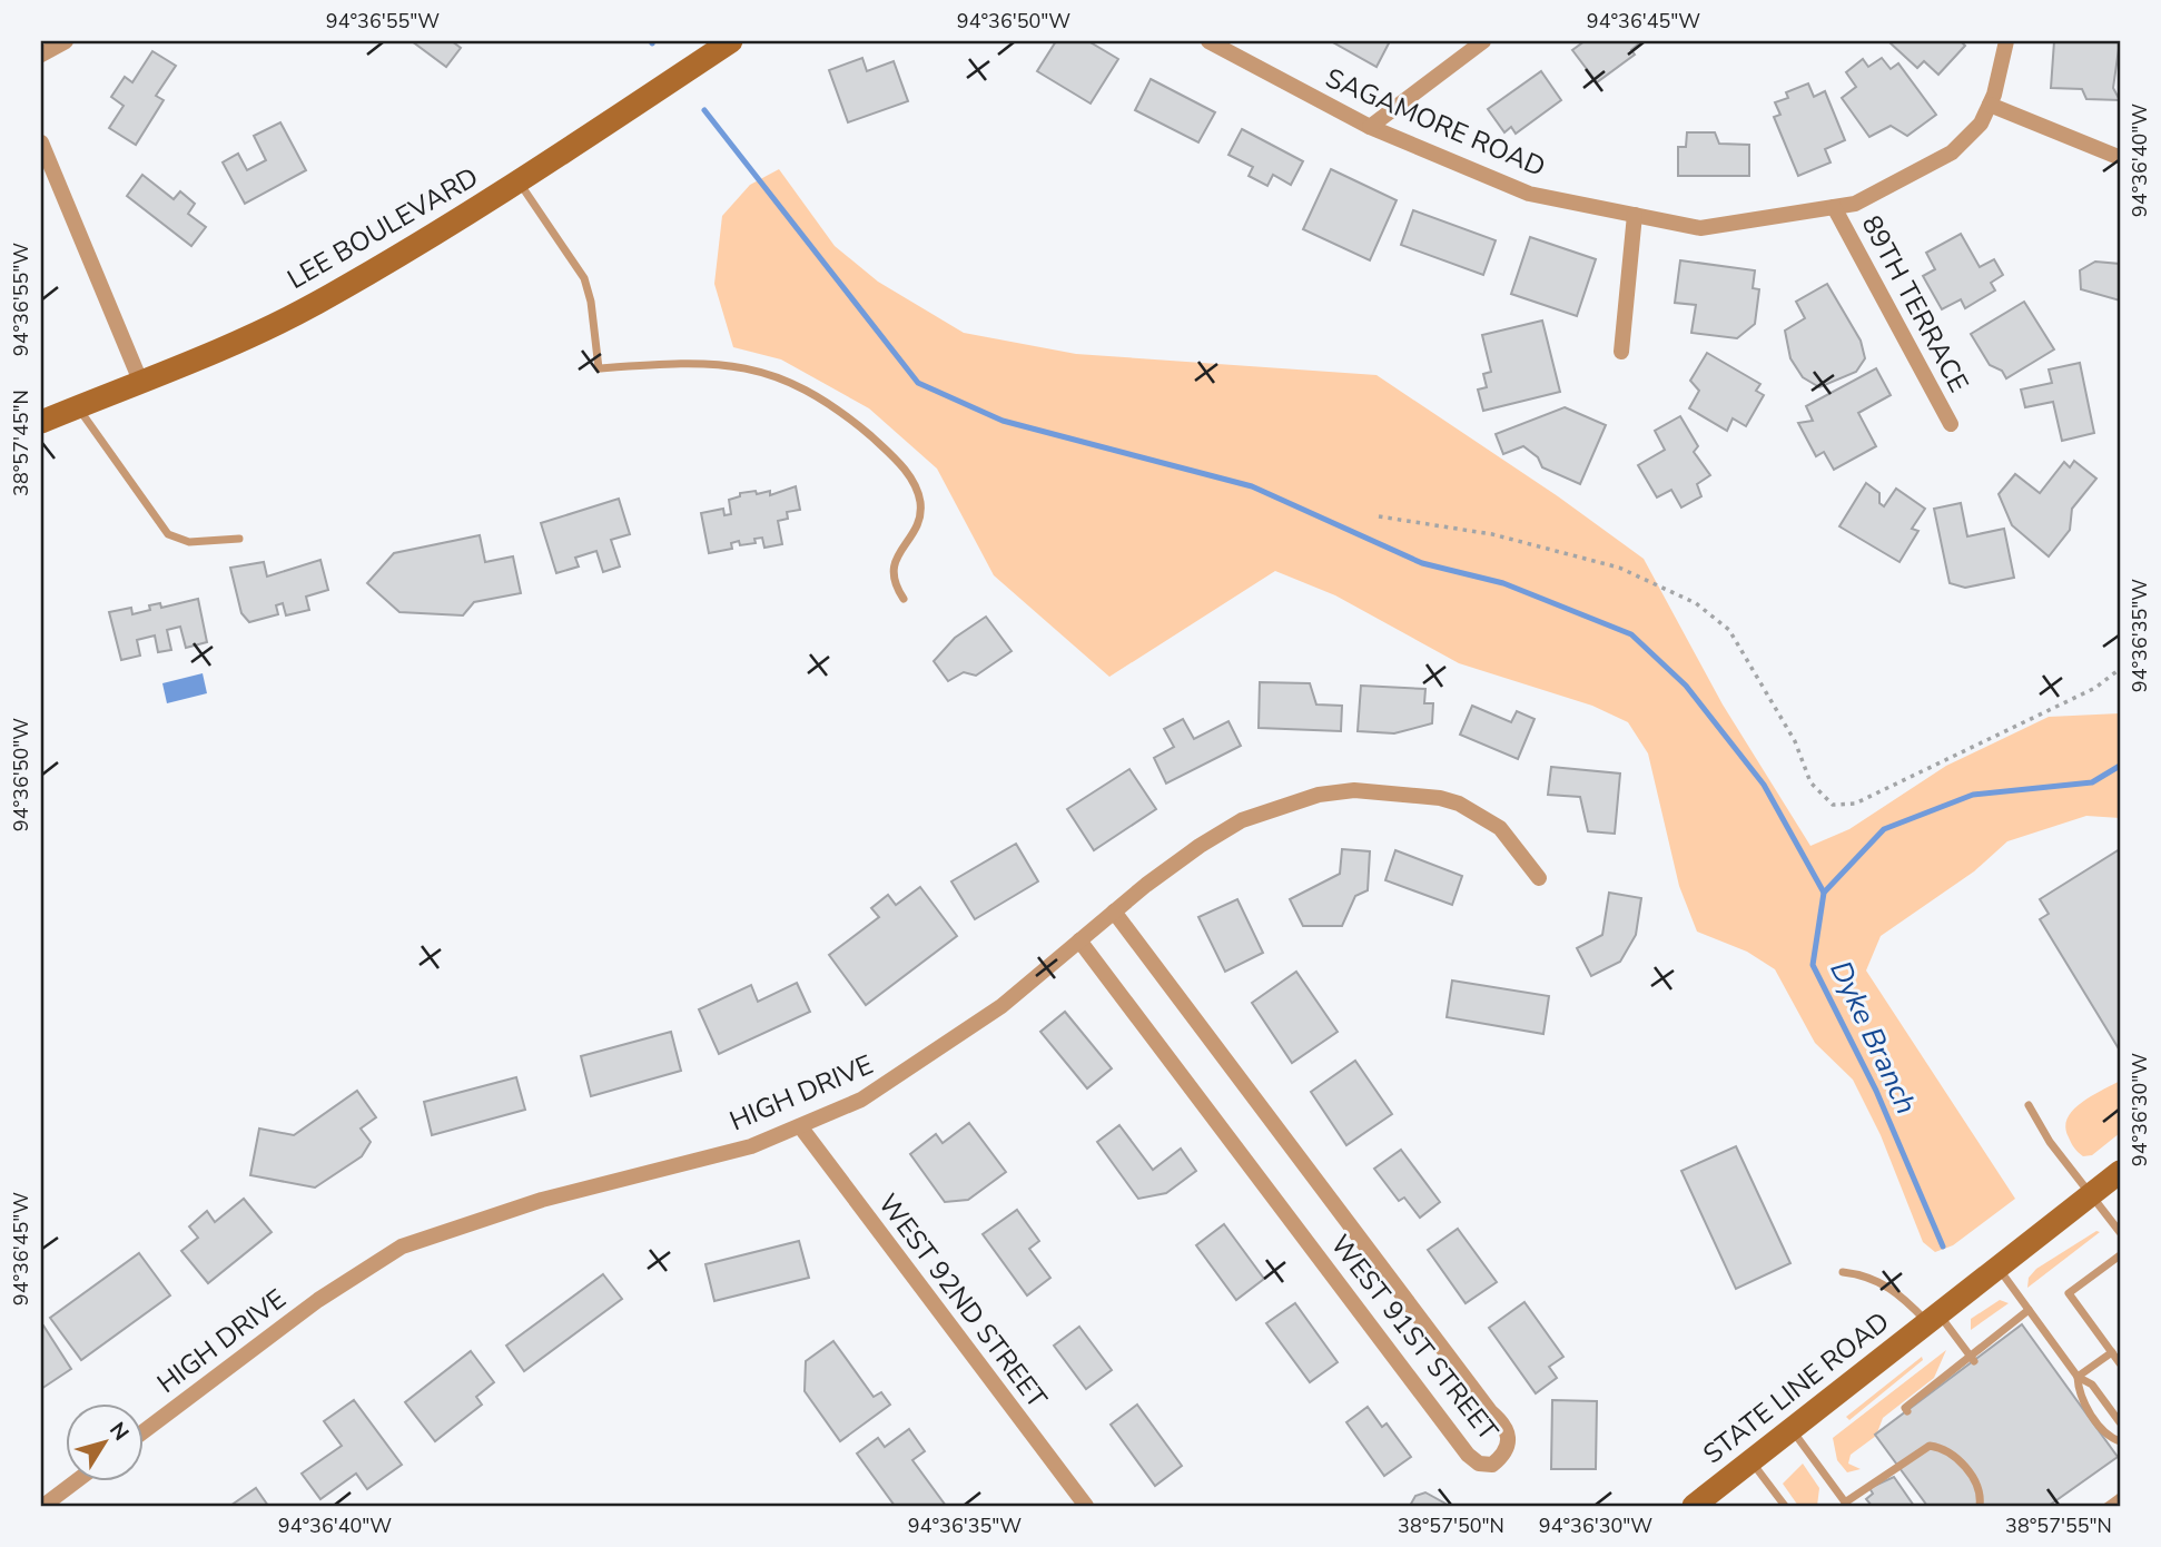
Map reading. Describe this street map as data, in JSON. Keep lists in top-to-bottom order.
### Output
{
  "streets": {
    "street": [
      "SAGAMORE ROAD",
      "LEE BOULEVARD",
      "89TH TERRACE",
      "HIGH DRIVE",
      "WEST 92ND STREET",
      "WEST 91ST STREET",
      "STATE LINE ROAD"
    ]
  },
  "crossings": [
    ["SAGAMORE ROAD", "89TH TERRACE"],
    ["HIGH DRIVE", "WEST 92ND STREET"],
    ["HIGH DRIVE", "WEST 91ST STREET"]
  ],
  "water": ["Dyke Branch"],
  "north": "top right",
  "coordinates": [
    "94°36'55\"W",
    "94°36'50\"W",
    "94°36'45\"W",
    "94°36'40\"W",
    "38°57'45\"N",
    "94°36'35\"W",
    "94°36'30\"W",
    "38°57'50\"N",
    "38°57'55\"N"
  ]
}
